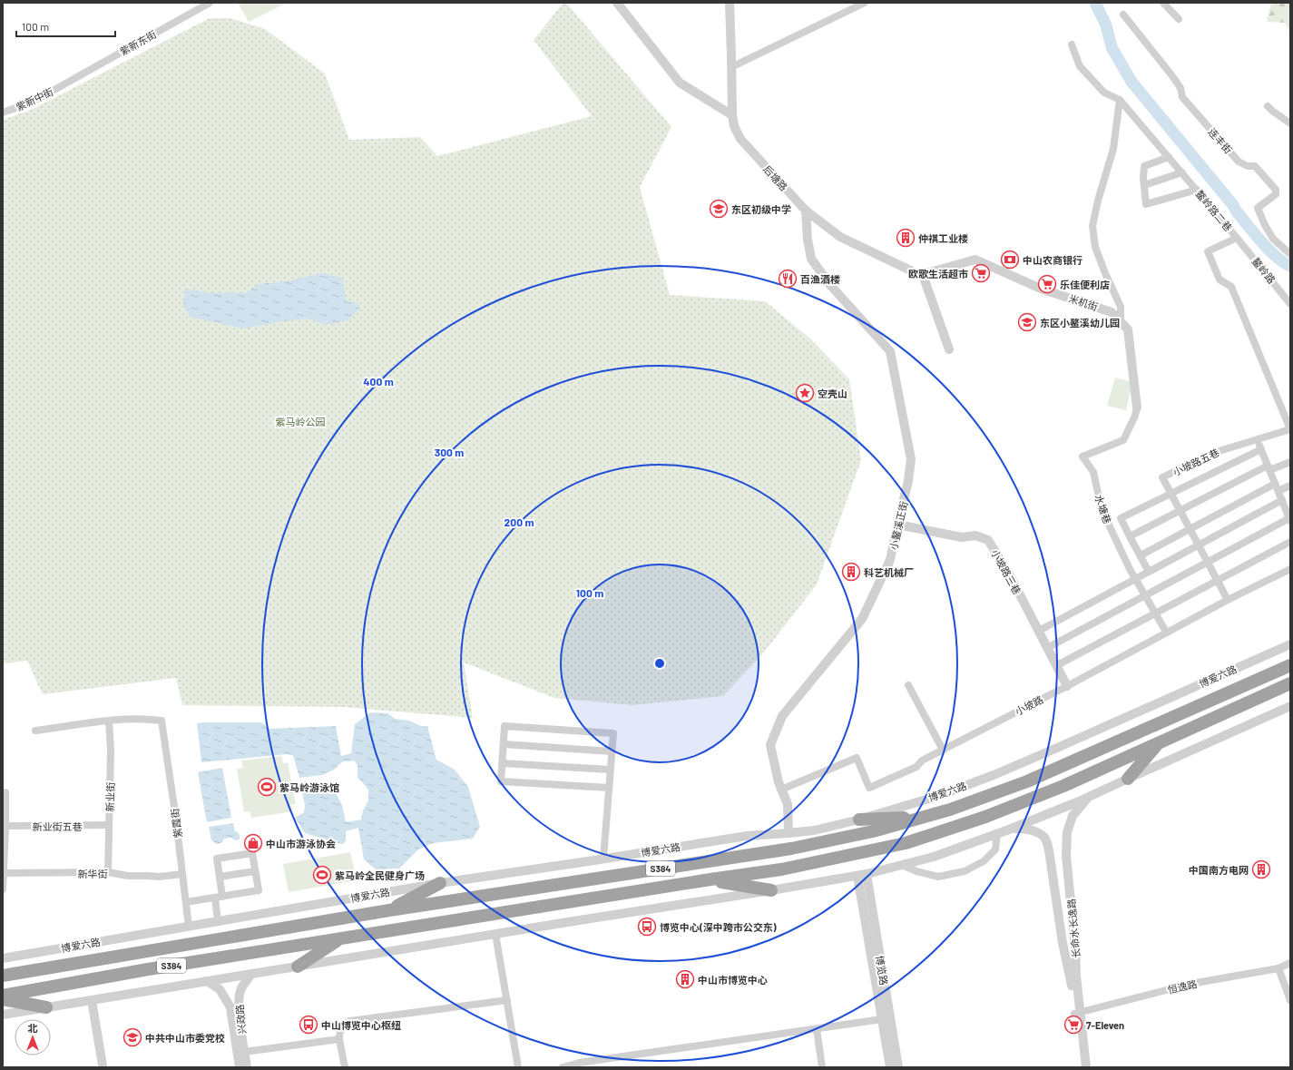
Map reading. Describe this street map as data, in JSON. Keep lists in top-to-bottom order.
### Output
{
  "streets": {
    "highway": ["博爱六路", "S384"],
    "street": [
      "紫新东街",
      "紫新中街",
      "连丰街",
      "后塘路",
      "鳌岭路二巷",
      "鳌岭路",
      "米机街",
      "小坡路五巷",
      "水塘巷",
      "小鳌溪正街",
      "小坡路三巷",
      "小坡路",
      "新业街",
      "紫霞街",
      "新业街五巷",
      "新华街",
      "长命水长逸路",
      "博览路",
      "恒逸路",
      "兴政路"
    ]
  },
  "crossings": [
    ["紫新东街", "紫新中街"],
    ["后塘路", "米机街"],
    ["后塘路", "小鳌溪正街"],
    ["鳌岭路二巷", "鳌岭路"],
    ["小坡路五巷", "小坡路"],
    ["水塘巷", "小坡路"],
    ["小鳌溪正街", "小坡路三巷"],
    ["小鳌溪正街", "博爱六路"],
    ["小鳌溪正街", "小坡路"],
    ["小坡路三巷", "小坡路"],
    ["博爱六路", "紫霞街"],
    ["新业街", "紫霞街"],
    ["新业街", "新业街五巷"],
    ["新业街", "新华街"],
    ["紫霞街", "新华街"],
    ["长命水长逸路", "恒逸路"]
  ],
  "parks": ["紫马岭公园"],
  "places": {
    "school or university": ["东区初级中学", "东区小鳌溪幼儿园", "中共中山市委党校"],
    "building": [
      "仲祺工业楼",
      "科艺机械厂",
      "中国南方电网",
      "中山市博览中心"
    ],
    "bank": ["中山农商银行"],
    "supermarket": ["欧歌生活超市", "乐佳便利店", "7-Eleven"],
    "restaurant": ["百渔酒楼"],
    "place": ["空壳山"],
    "sports": ["紫马岭游泳馆", "紫马岭全民健身广场"],
    "shop": ["中山市游泳协会"],
    "bus stop": ["博览中心(深中跨市公交东)", "中山博览中心枢纽"]
  },
  "scale_bar": "100 m",
  "north": "top",
  "rings": [
    "400 m",
    "300 m",
    "200 m",
    "100 m"
  ]
}
